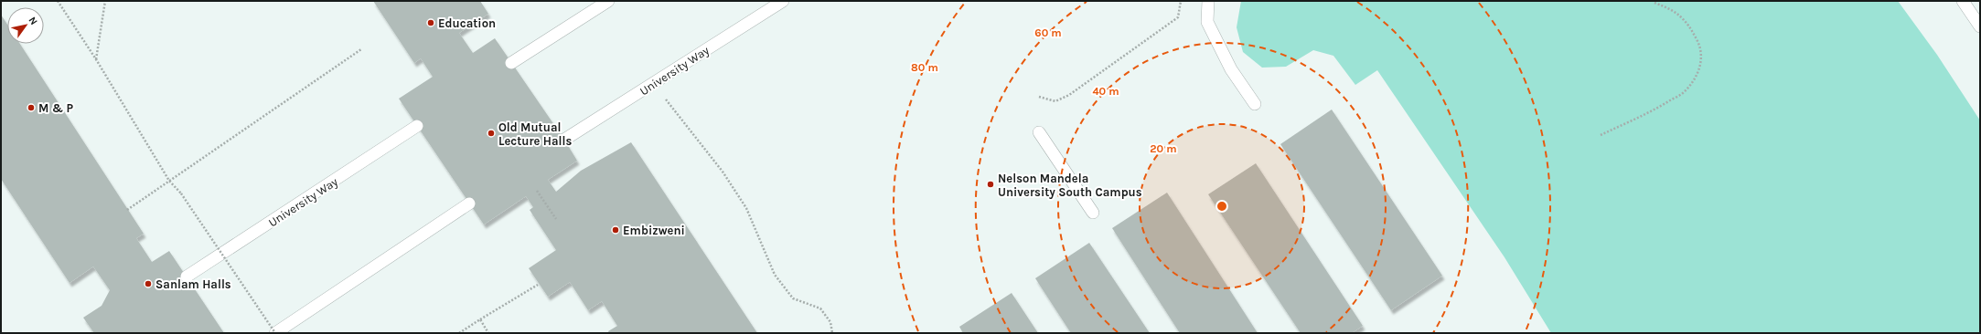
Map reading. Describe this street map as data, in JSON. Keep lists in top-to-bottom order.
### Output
{
  "streets": {
    "lane": ["University Way"]
  },
  "places": [
    "Education",
    "M & P",
    "Old Mutual Lecture Halls",
    "Nelson Mandela University South Campus",
    "Embizweni",
    "Sanlam Halls"
  ],
  "north": "top right",
  "rings": [
    "60 m",
    "80 m",
    "40 m",
    "20 m"
  ]
}
